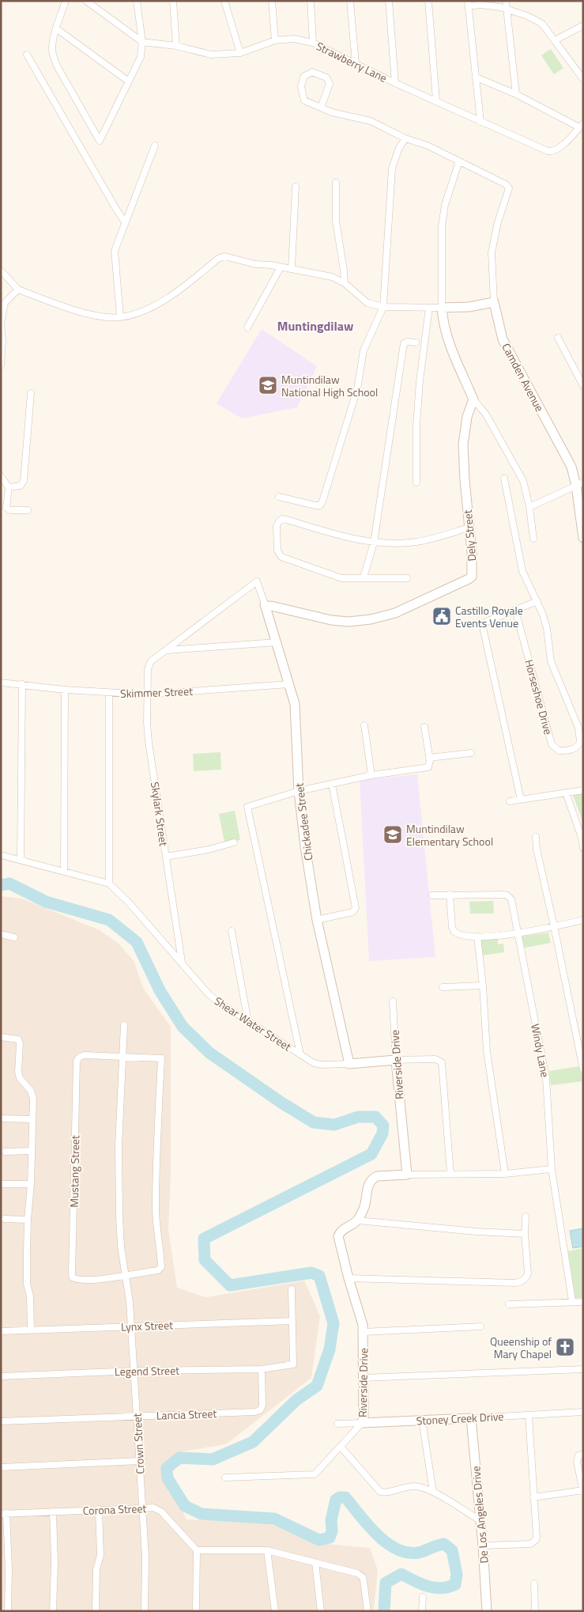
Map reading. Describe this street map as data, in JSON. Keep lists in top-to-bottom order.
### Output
{
  "streets": {
    "street": [
      "Strawberry Lane",
      "Camden Avenue",
      "Dely Street",
      "Skimmer Street",
      "Horseshoe Drive",
      "Skylark Street",
      "Chickadee Street",
      "Shear Water Street",
      "Windy Lane",
      "Riverside Drive",
      "Mustang Street",
      "Lynx Street",
      "Legend Street",
      "Lancia Street",
      "Stoney Creek Drive",
      "Crown Street",
      "Corona Street",
      "De Los Angeles Drive"
    ]
  },
  "crossings": [
    ["Dely Street", "Chickadee Street"],
    ["Skimmer Street", "Skylark Street"],
    ["Skimmer Street", "Chickadee Street"],
    ["Skylark Street", "Chickadee Street"],
    ["Skylark Street", "Shear Water Street"],
    ["Chickadee Street", "Shear Water Street"],
    ["Shear Water Street", "Riverside Drive"],
    ["Riverside Drive", "Stoney Creek Drive"],
    ["Mustang Street", "Crown Street"],
    ["Lynx Street", "Legend Street"],
    ["Lynx Street", "Crown Street"],
    ["Legend Street", "Lancia Street"],
    ["Legend Street", "Crown Street"],
    ["Lancia Street", "Crown Street"],
    ["Stoney Creek Drive", "De Los Angeles Drive"],
    ["Crown Street", "Corona Street"]
  ],
  "districts": ["Muntingdilaw"],
  "places": {
    "school or university": ["Muntindilaw National High School", "Muntindilaw Elementary School"],
    "public building": ["Castillo Royale Events Venue"],
    "church": ["Queenship of Mary Chapel"]
  }
}
